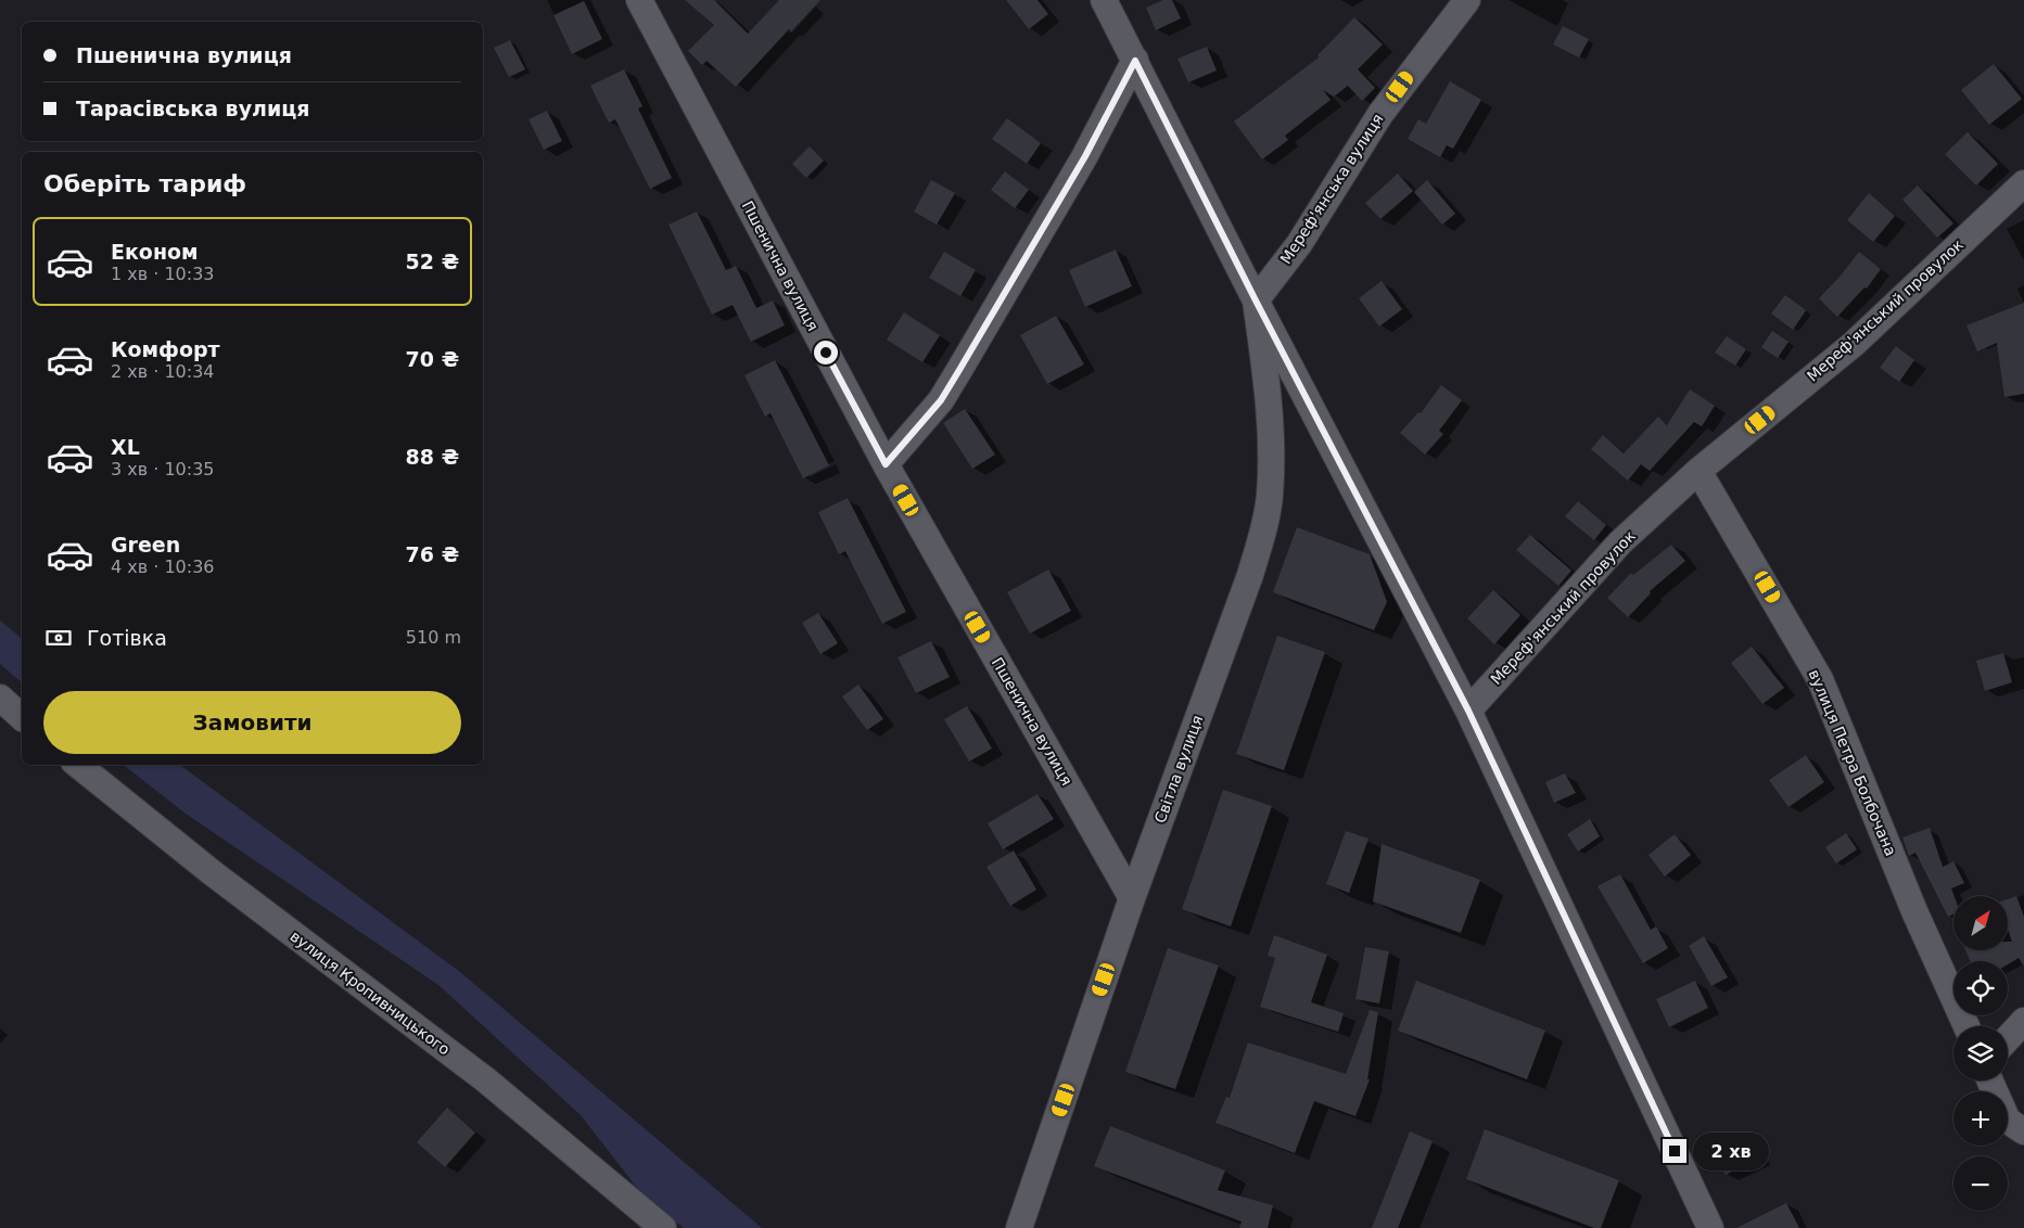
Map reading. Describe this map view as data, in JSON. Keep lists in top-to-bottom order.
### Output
{
  "streets": {
    "street": [
      "Мереф'янська вулиця",
      "Пшенична вулиця",
      "Мереф'янський провулок",
      "вулиця Петра Болбочана",
      "Світла вулиця",
      "вулиця Кропивницького"
    ]
  },
  "crossings": [
    ["Мереф'янська вулиця", "Світла вулиця"],
    ["Пшенична вулиця", "Світла вулиця"],
    ["Мереф'янський провулок", "вулиця Петра Болбочана"]
  ],
  "north": "top right",
  "page": {
    "banner": ["Пшенична вулиця", "Тарасівська вулиця"],
    "heading": "Оберіть тариф",
    "list": [
      {
        "name": "Економ",
        "note": "1 хв · 10:33",
        "value": "52 ₴"
      },
      {
        "name": "Комфорт",
        "note": "2 хв · 10:34",
        "value": "70 ₴"
      },
      {
        "name": "XL",
        "note": "3 хв · 10:35",
        "value": "88 ₴"
      },
      {
        "name": "Green",
        "note": "4 хв · 10:36",
        "value": "76 ₴"
      }
    ],
    "pay": ["Готівка", "510 m"],
    "buttons": "Замовити",
    "map_buttons": ["+", "−"],
    "bubble": "2 хв"
  }
}
